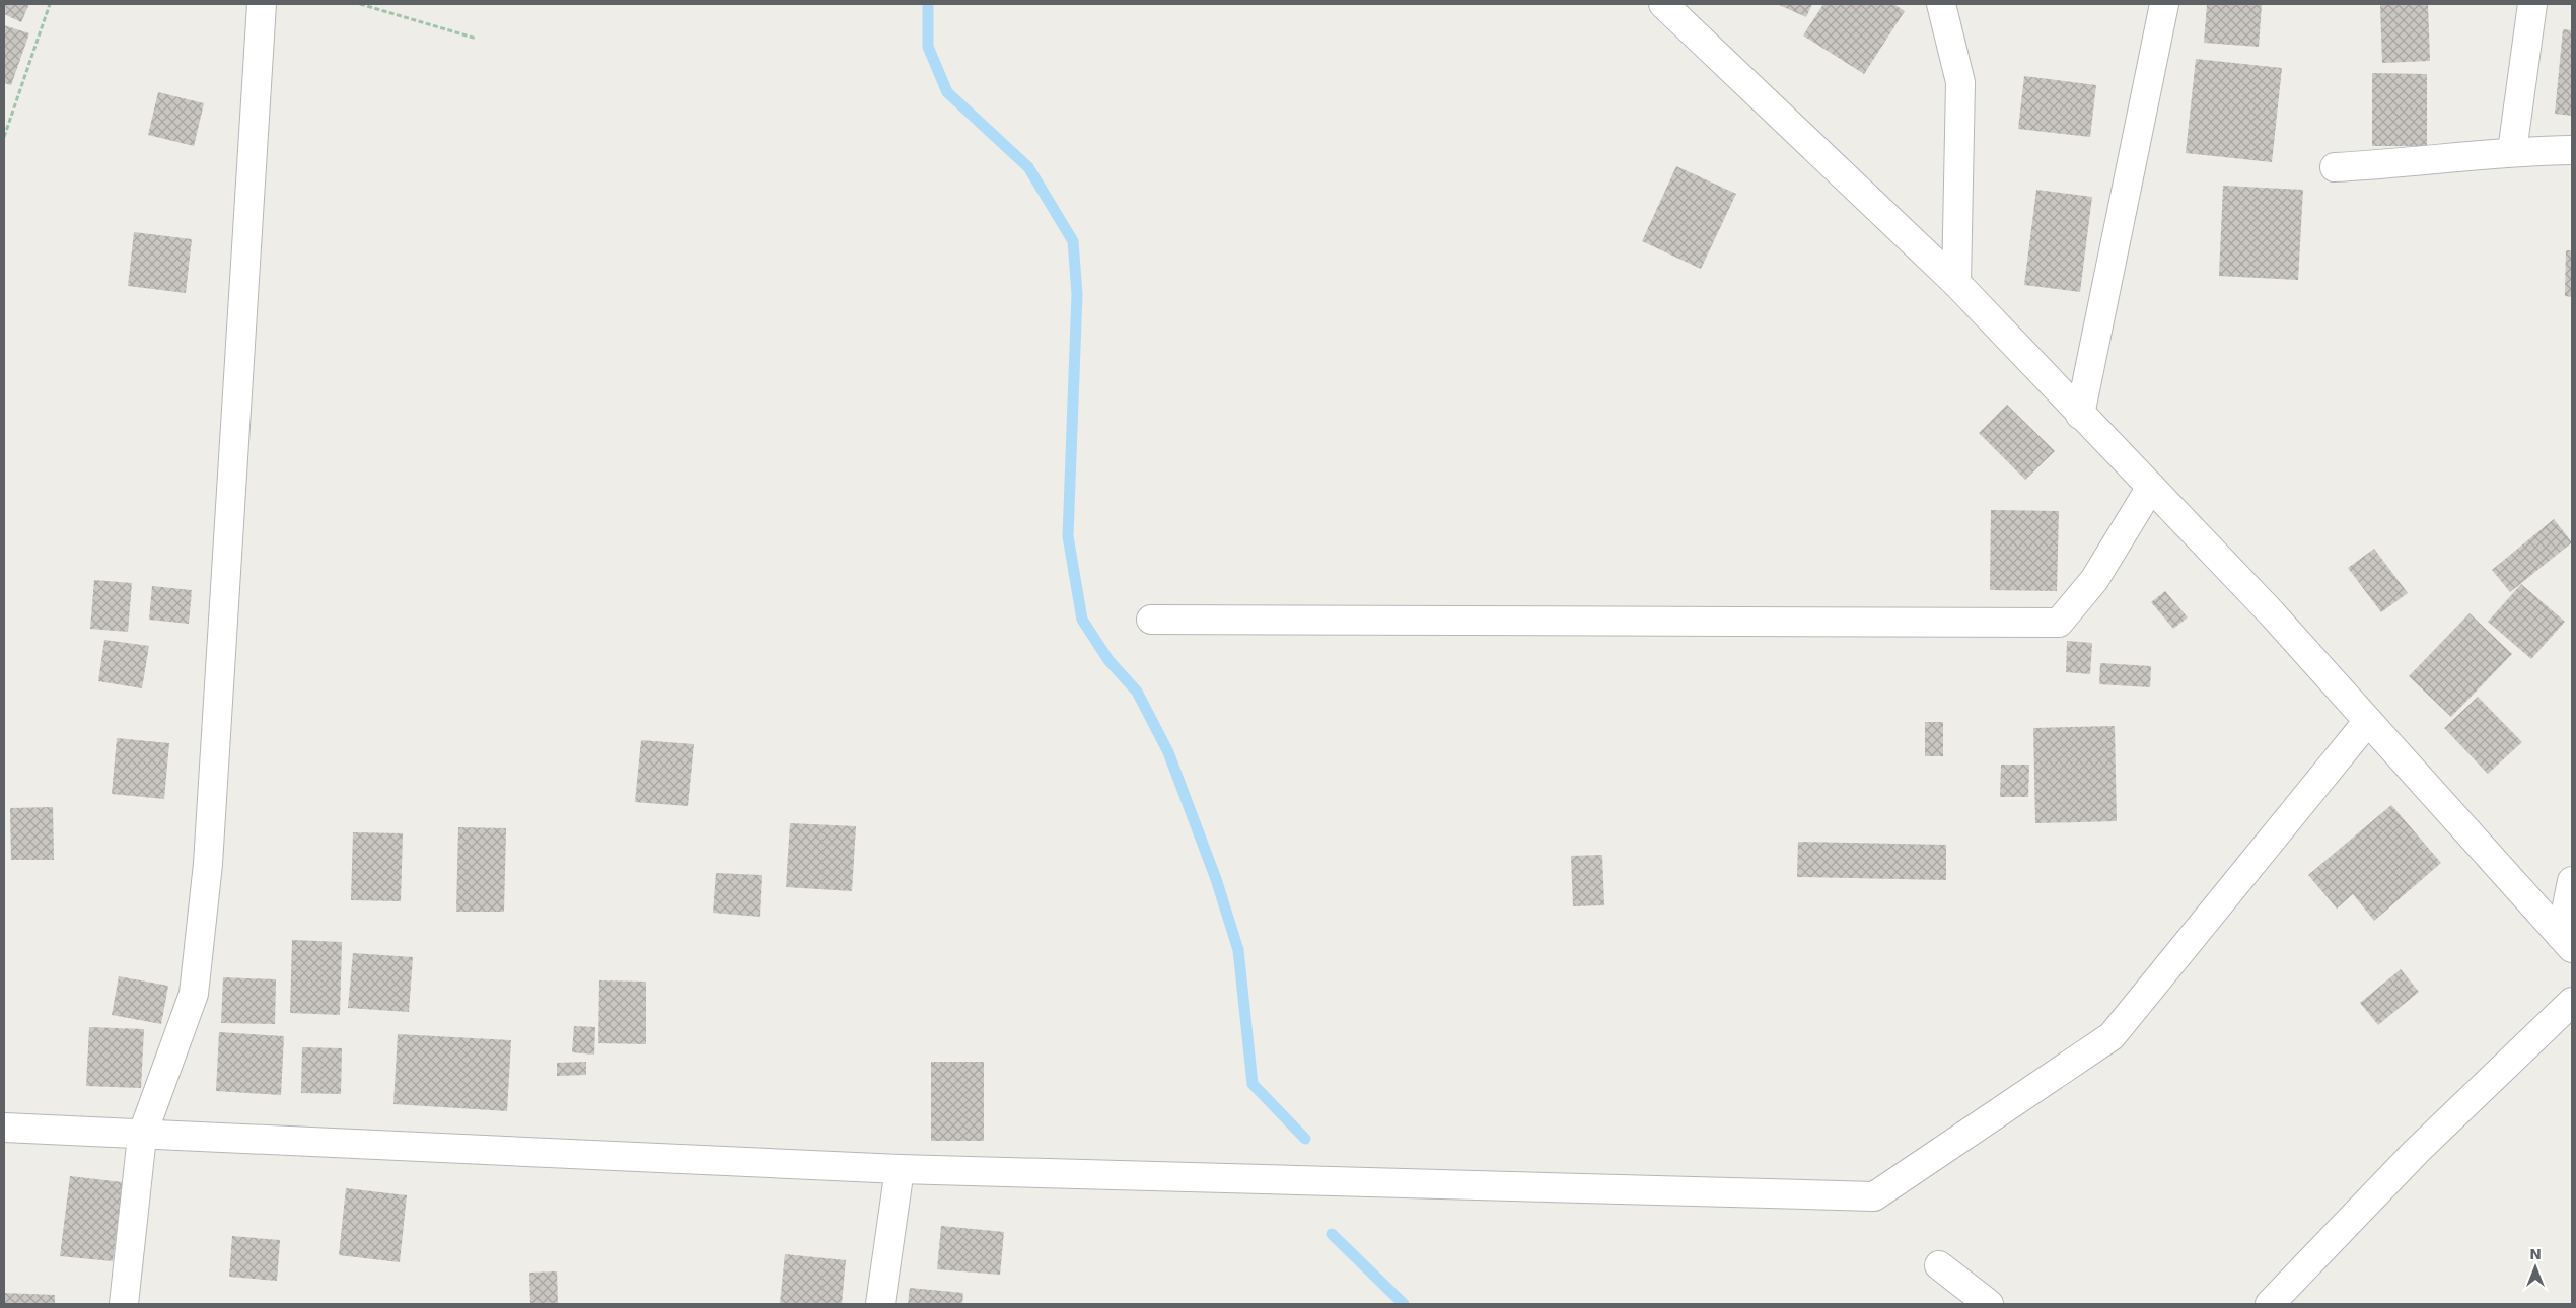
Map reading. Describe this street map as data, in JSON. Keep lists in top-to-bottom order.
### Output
{
  "north": "top"
}
